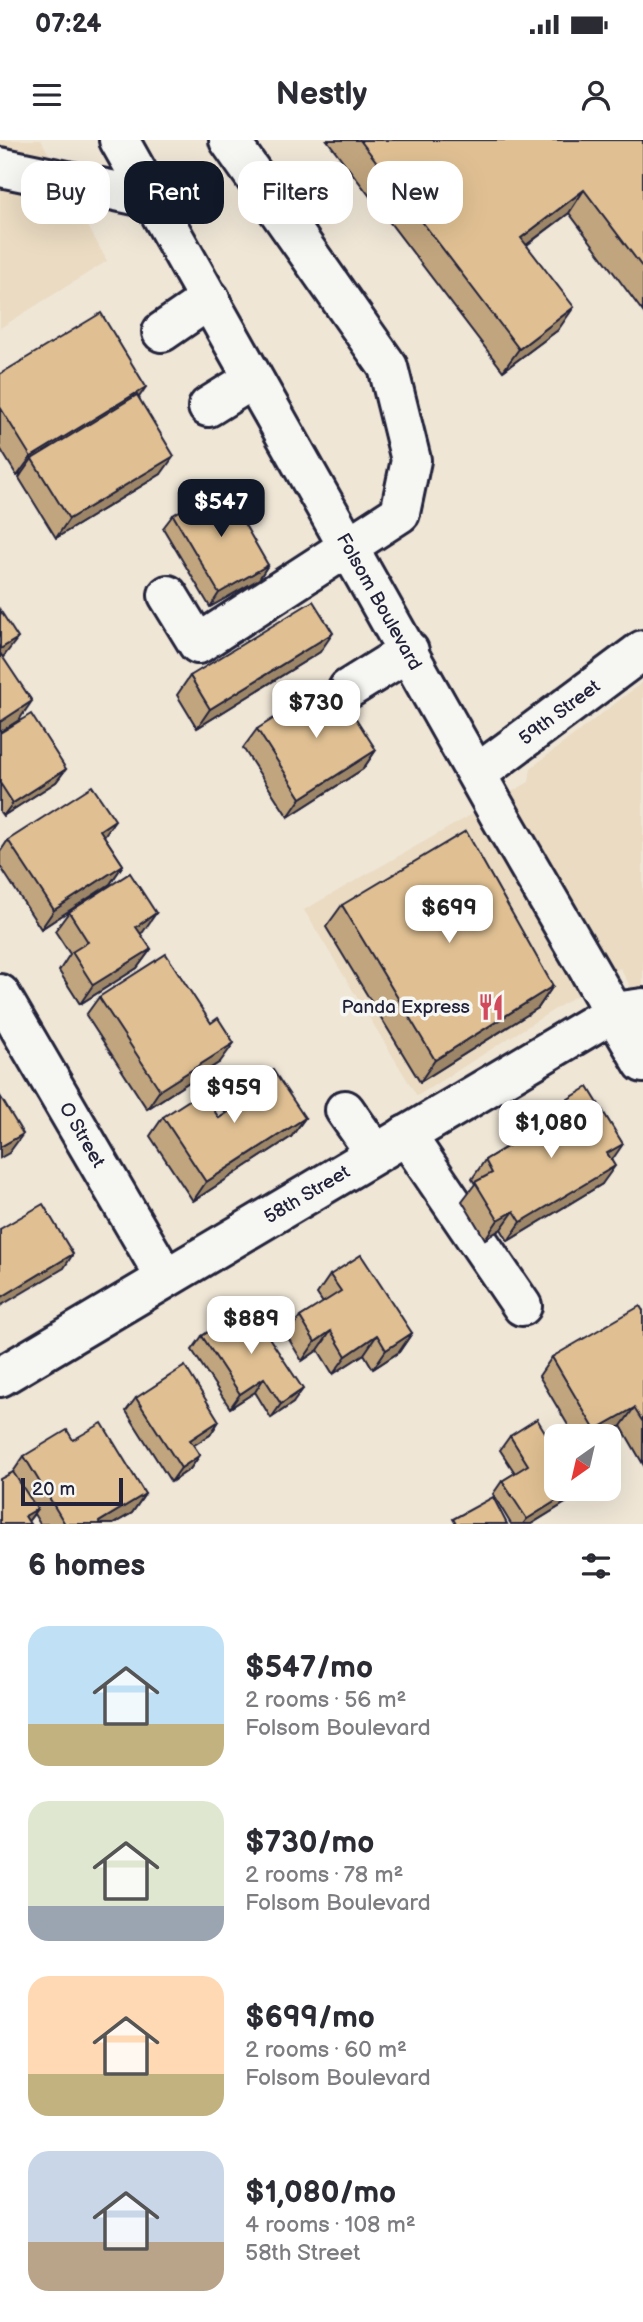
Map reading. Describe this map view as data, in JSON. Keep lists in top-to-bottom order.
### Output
{
  "streets": {
    "street": [
      "Folsom Boulevard",
      "59th Street",
      "O Street",
      "58th Street"
    ]
  },
  "crossings": [
    ["Folsom Boulevard", "59th Street"],
    ["Folsom Boulevard", "58th Street"],
    ["O Street", "58th Street"]
  ],
  "places": {
    "restaurant": ["Panda Express"]
  },
  "scale_bar": "20 m",
  "north": "bottom left",
  "page": {
    "status": "07:24",
    "header": "Nestly",
    "chip": [
      "Buy",
      "Rent",
      "Filters",
      "New"
    ],
    "price": [
      "$547",
      "$730",
      "$699",
      "$959",
      "$1,080",
      "$889"
    ],
    "scale": "20 m",
    "heading": "6 homes",
    "list": [
      {
        "name": "$547/mo",
        "note": "2 rooms · 56 m² · Folsom Boulevard"
      },
      {
        "name": "$730/mo",
        "note": "2 rooms · 78 m² · Folsom Boulevard"
      },
      {
        "name": "$699/mo",
        "note": "2 rooms · 60 m² · Folsom Boulevard"
      },
      {
        "name": "$1,080/mo",
        "note": "4 rooms · 108 m² · 58th Street"
      }
    ]
  }
}
